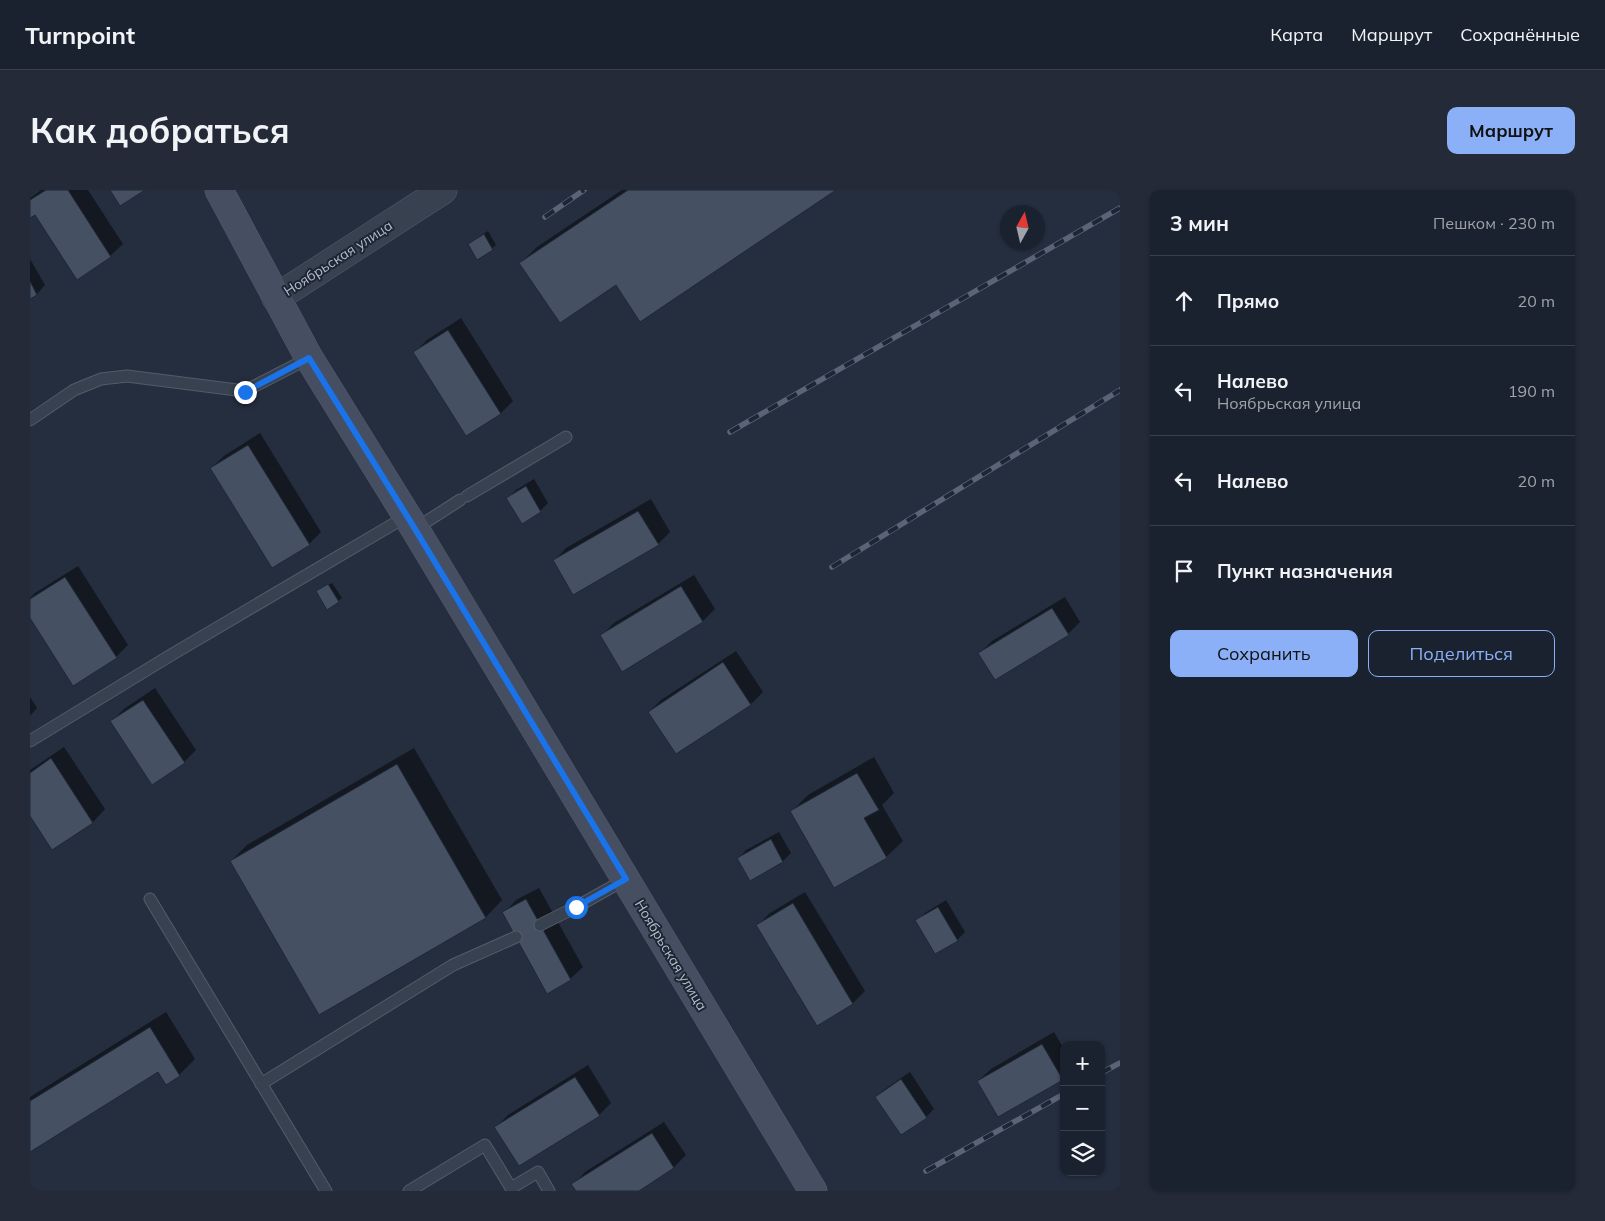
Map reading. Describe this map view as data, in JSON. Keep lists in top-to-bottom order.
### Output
{
  "streets": {
    "main road": ["Ноябрьская улица"]
  },
  "north": "top",
  "page": {
    "header": "Turnpoint",
    "nav": ["Карта", "Маршрут", "Сохранённые"],
    "buttons": [
      "Маршрут",
      ["Сохранить", "Поделиться"]
    ],
    "title": "Как добраться",
    "heading": ["3 мин", "Пешком · 230 m"],
    "list": [
      ["Прямо", "20 m"],
      ["Налево", "Ноябрьская улица", "190 m"],
      ["Налево", "20 m"],
      "Пункт назначения"
    ],
    "map_buttons": ["+", "−"]
  }
}
